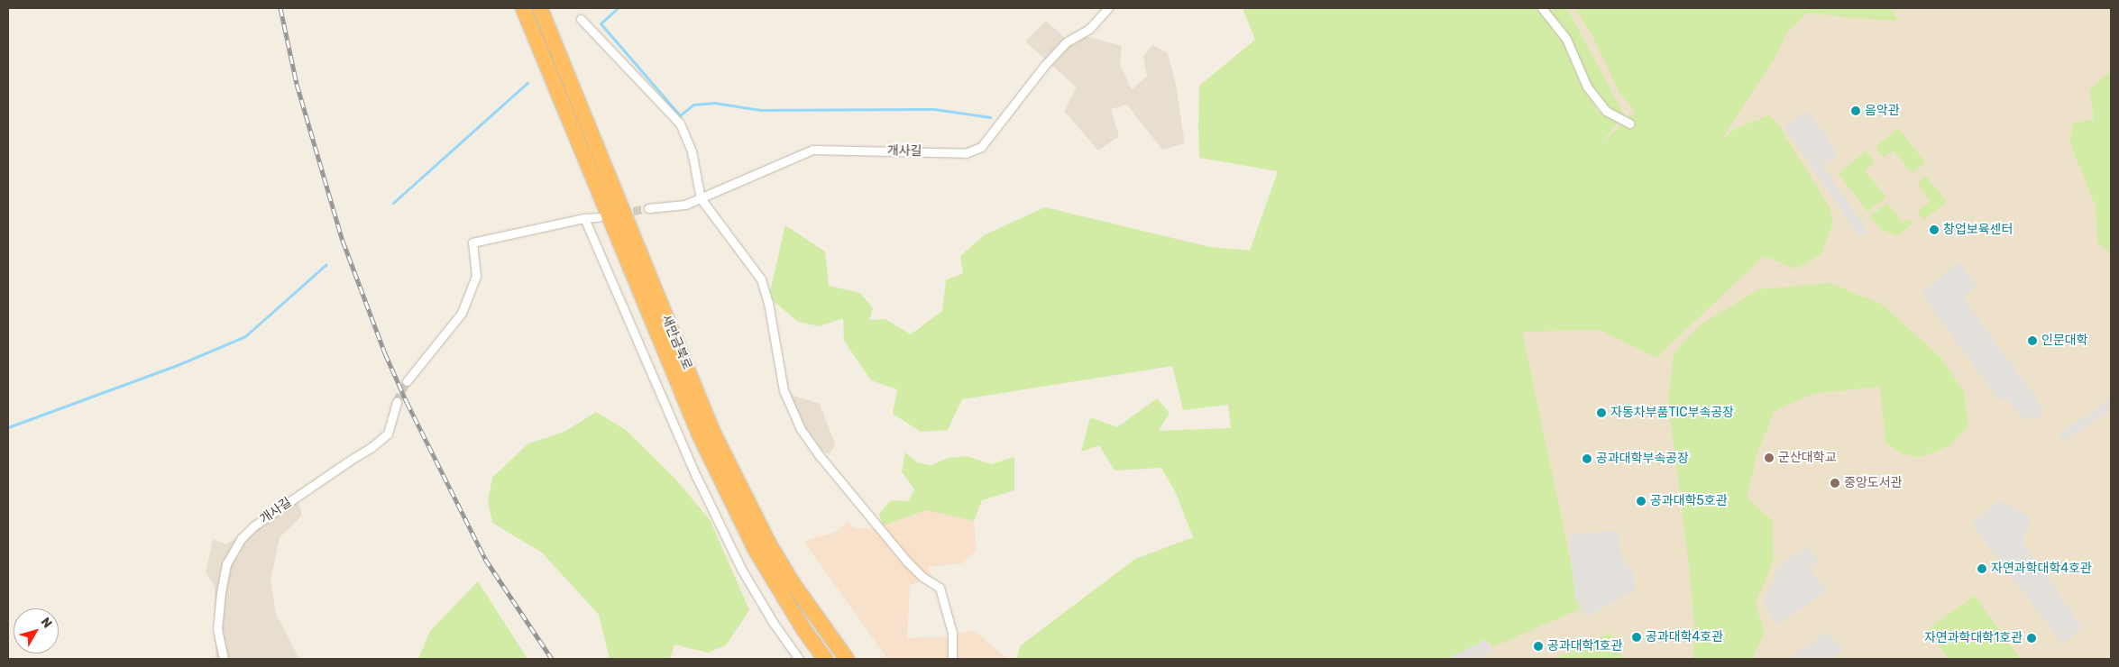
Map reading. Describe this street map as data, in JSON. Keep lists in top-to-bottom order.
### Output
{
  "streets": {
    "highway": ["새만금북로"],
    "street": ["개사길"]
  },
  "places": [
    "음악관",
    "창업보육센터",
    "인문대학",
    "자동차부품TIC부속공장",
    "군산대학교",
    "공과대학부속공장",
    "중앙도서관",
    "공과대학5호관",
    "자연과학대학4호관",
    "공과대학4호관",
    "자연과학대학1호관",
    "공과대학1호관"
  ],
  "north": "top right"
}
